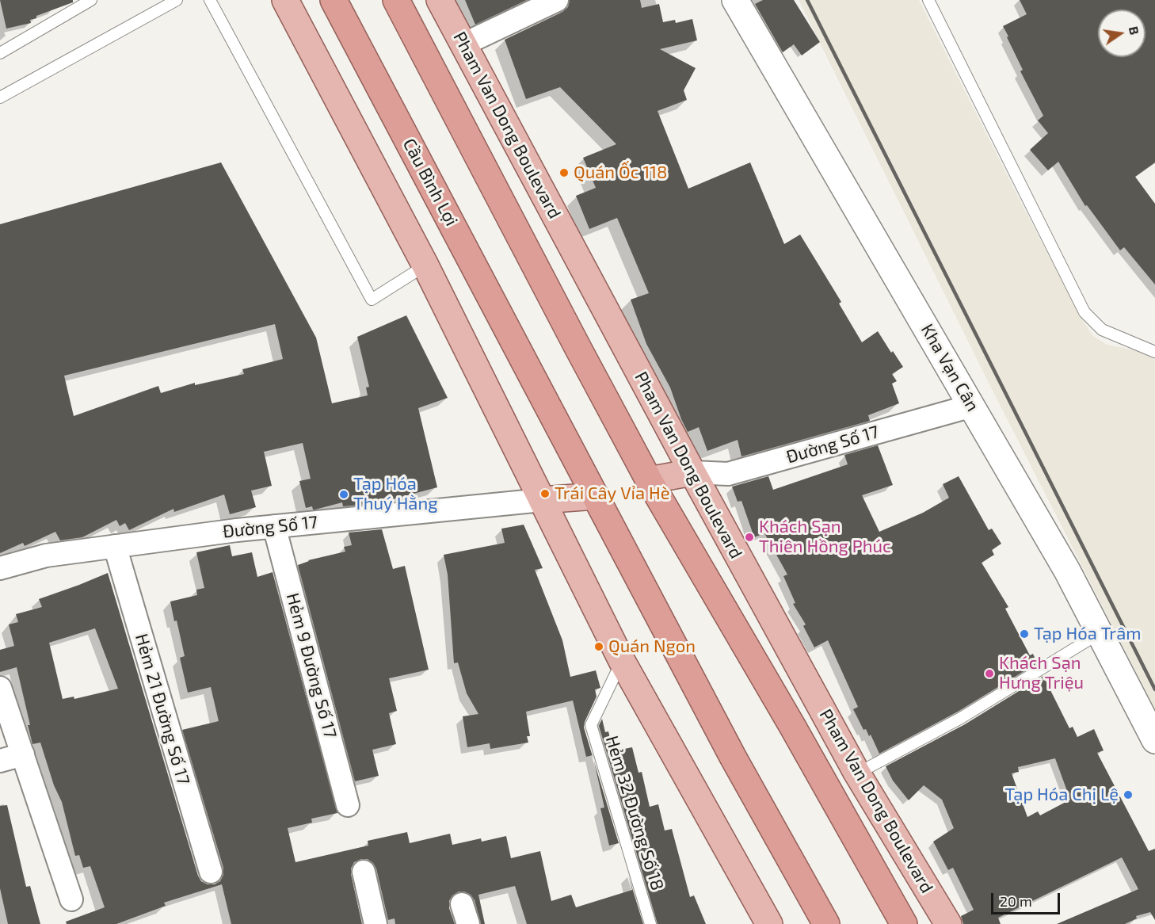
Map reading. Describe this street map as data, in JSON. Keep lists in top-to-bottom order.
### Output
{
  "streets": {
    "highway": ["Pham Van Dong Boulevard", "Cầu Bình Lợi"],
    "street": [
      "Kha Vạn Cân",
      "Đường Số 17",
      "Hẻm 9 Đường Số 17",
      "Hẻm 21 Đường Số 17"
    ],
    "lane": ["Hẻm 32 Đường Số 18"]
  },
  "crossings": [
    ["Pham Van Dong Boulevard", "Đường Số 17"],
    ["Kha Vạn Cân", "Đường Số 17"],
    ["Đường Số 17", "Hẻm 9 Đường Số 17"],
    ["Đường Số 17", "Hẻm 21 Đường Số 17"]
  ],
  "places": [
    "Quán Ốc 118",
    "Trái Cây Vỉa Hè",
    "Tạp Hóa Thuý Hằng",
    "Khách Sạn Thiên Hồng Phúc",
    "Tạp Hóa Trâm",
    "Quán Ngon",
    "Khách Sạn Hưng Triệu",
    "Tạp Hóa Chị Lệ"
  ],
  "scale_bar": "20 m",
  "north": "right"
}
